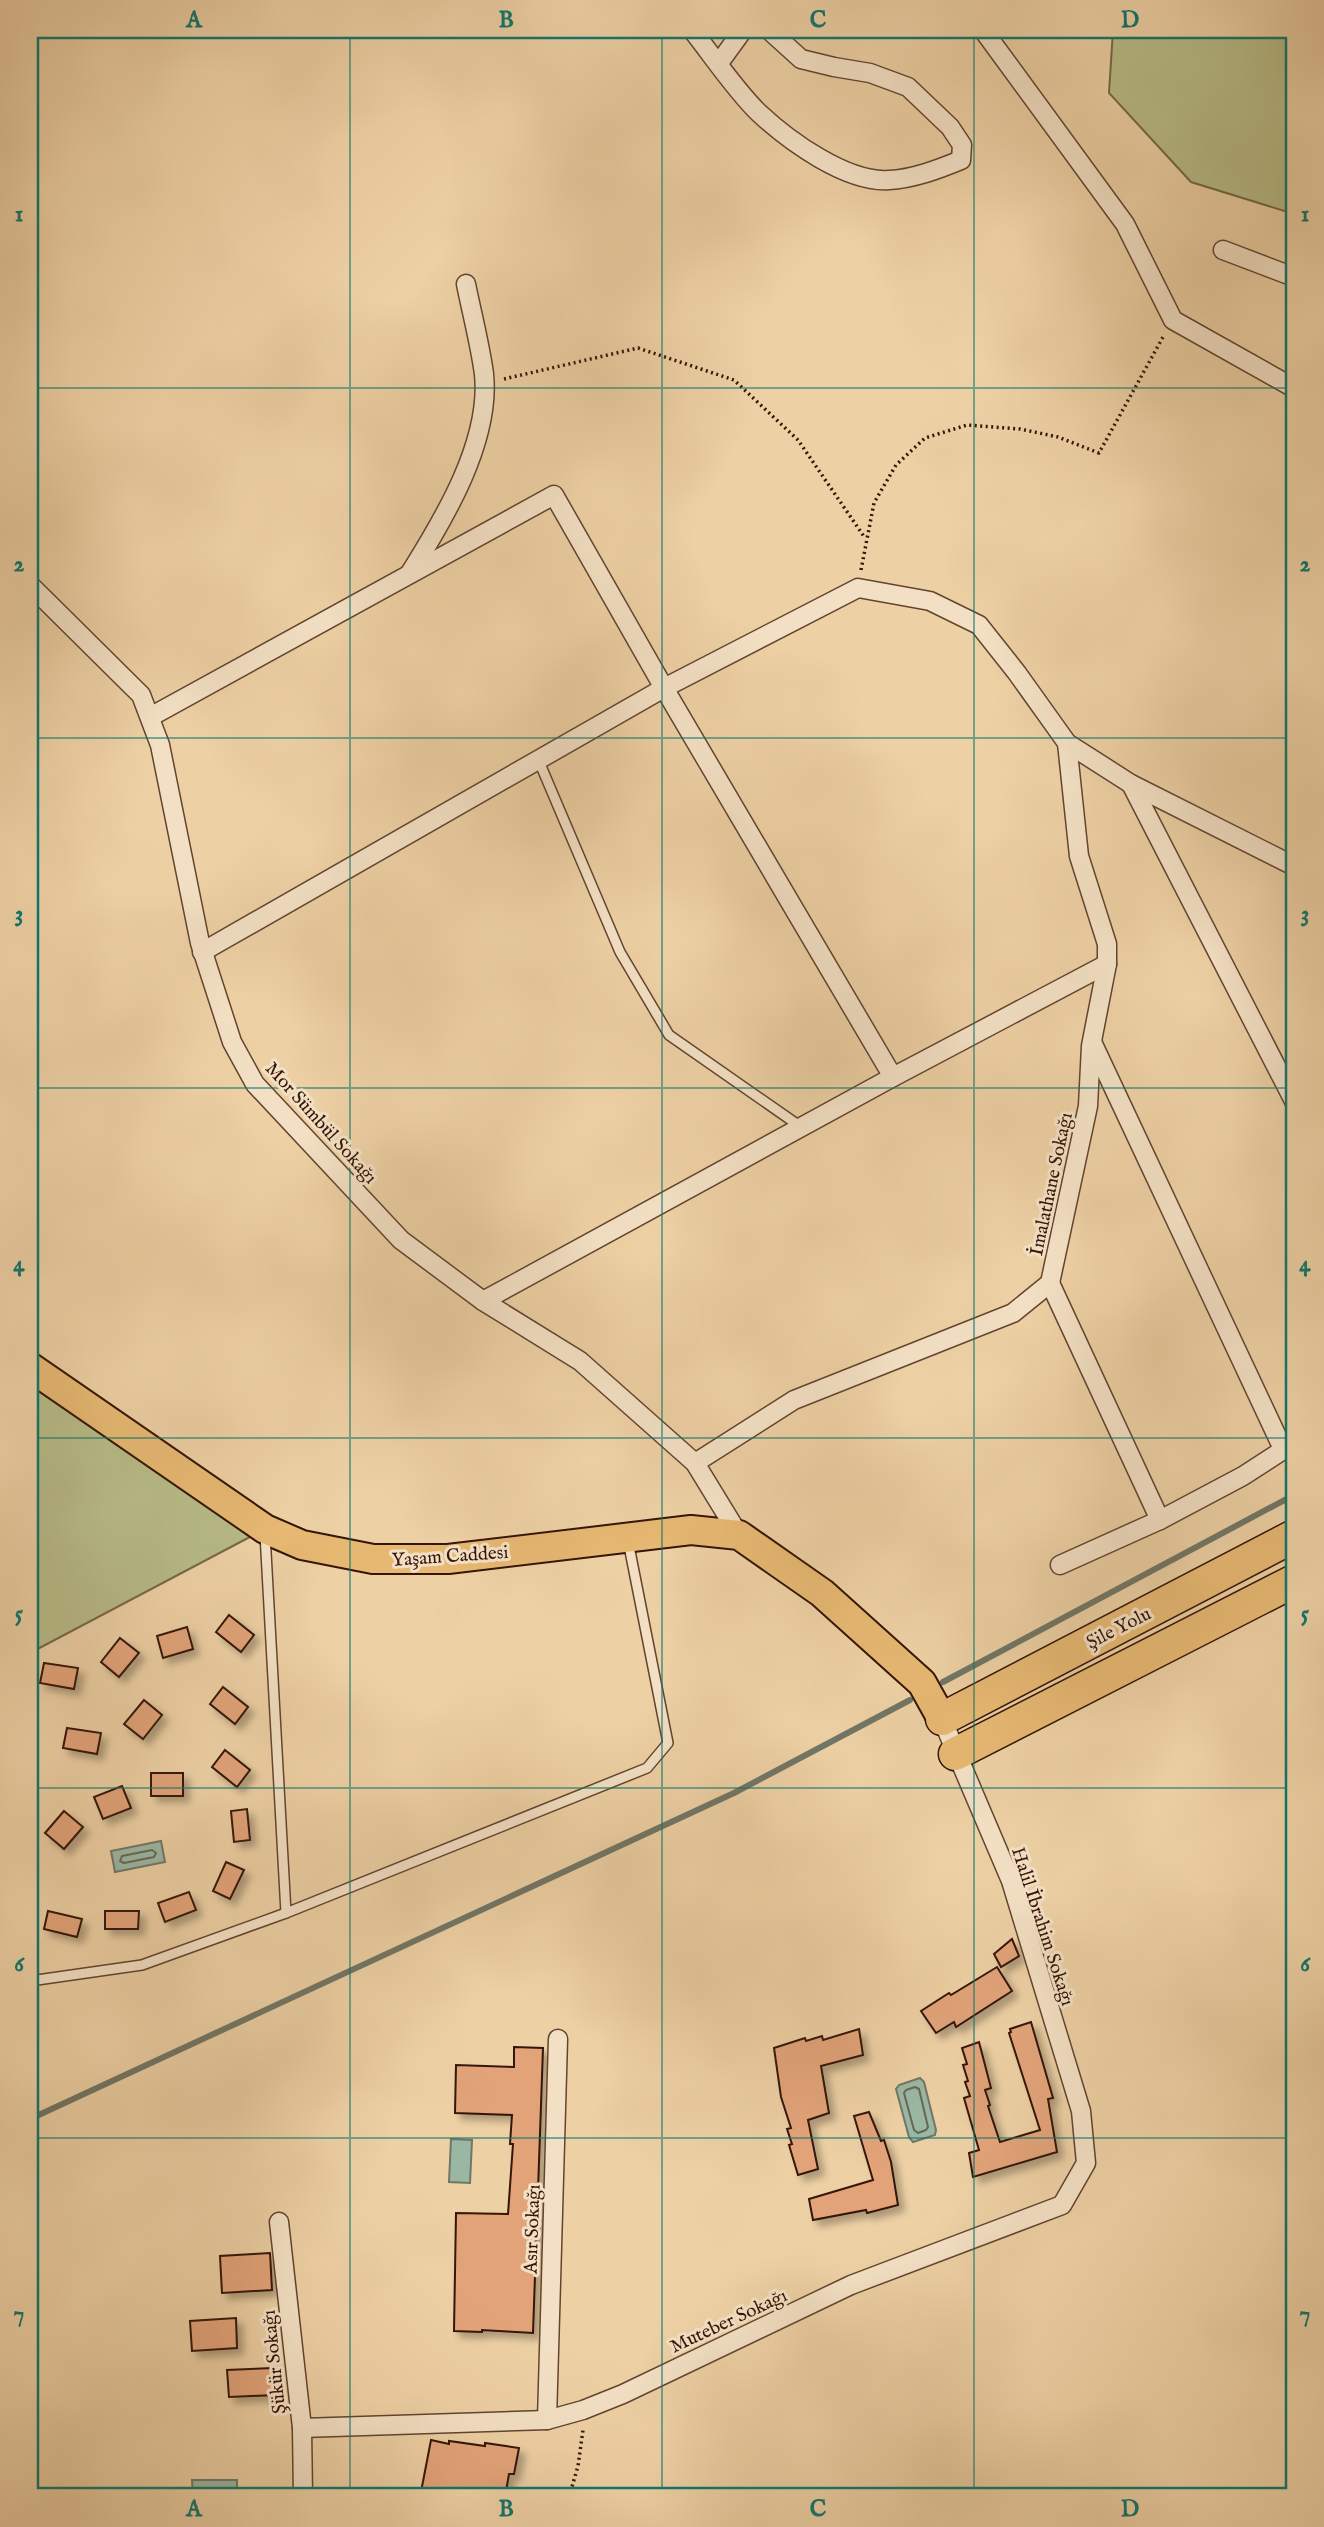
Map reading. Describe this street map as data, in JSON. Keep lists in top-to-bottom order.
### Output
{
  "streets": {
    "highway": ["Şile Yolu"],
    "main road": ["Yaşam Caddesi"],
    "street": [
      "Mor Sümbül Sokağı",
      "İmalathane Sokağı",
      "Halil İbrahim Sokağı",
      "Asır Sokağı",
      "Muteber Sokağı",
      "Şükür Sokağı"
    ]
  },
  "crossings": [
    ["Mor Sümbül Sokağı", "İmalathane Sokağı"],
    ["Mor Sümbül Sokağı", "Yaşam Caddesi"],
    ["Yaşam Caddesi", "Şile Yolu"],
    ["Yaşam Caddesi", "Halil İbrahim Sokağı"],
    ["Şile Yolu", "Halil İbrahim Sokağı"],
    ["Halil İbrahim Sokağı", "Muteber Sokağı"],
    ["Asır Sokağı", "Muteber Sokağı"],
    ["Muteber Sokağı", "Şükür Sokağı"]
  ],
  "grid": {
    "columns": [
      "A",
      "B",
      "C",
      "D"
    ],
    "rows": [
      "1",
      "2",
      "3",
      "4",
      "5",
      "6",
      "7"
    ]
  }
}
